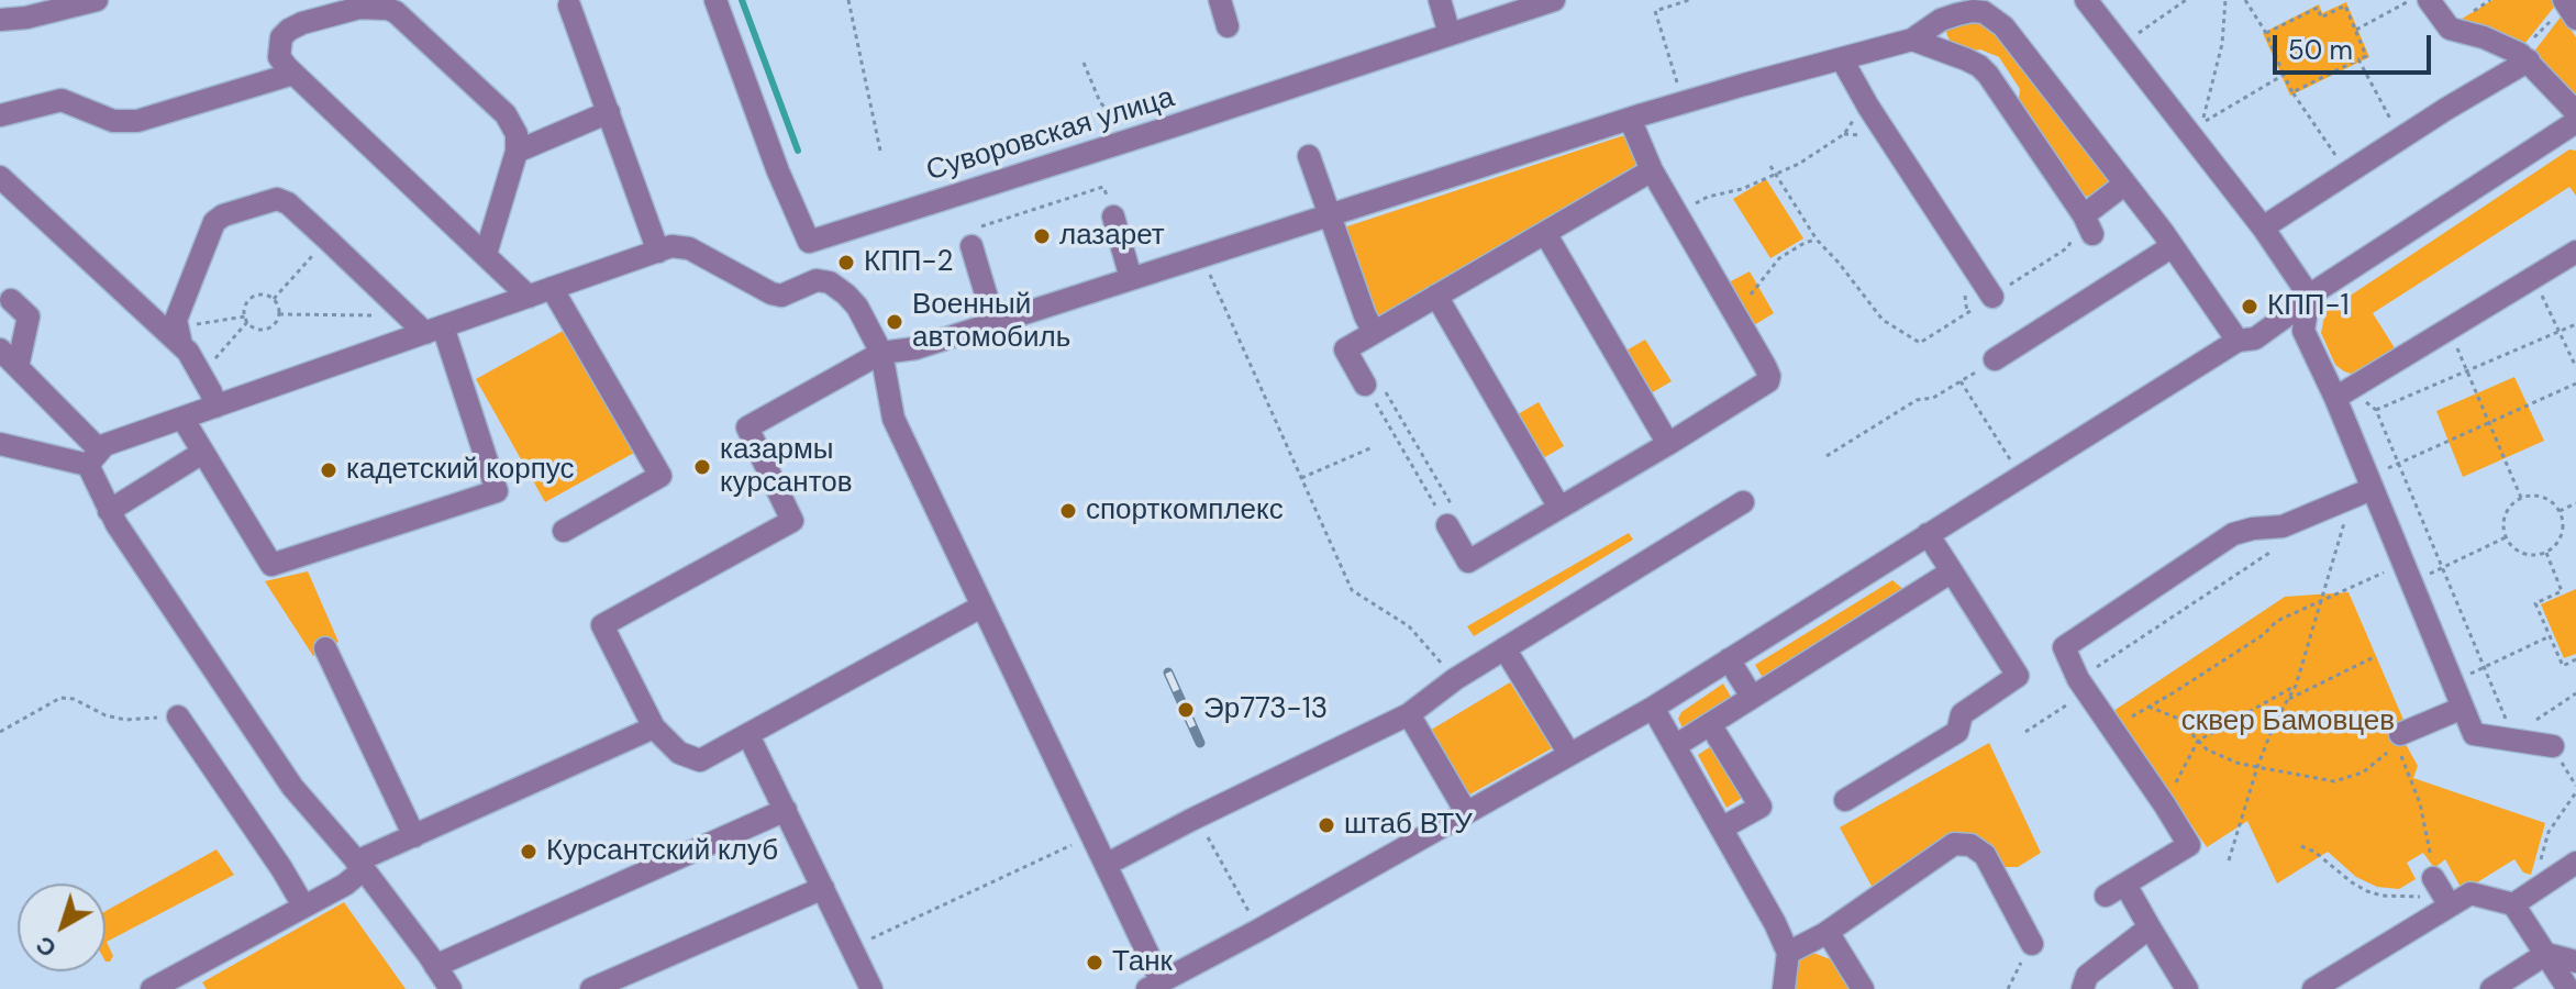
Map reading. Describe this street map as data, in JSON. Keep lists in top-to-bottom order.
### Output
{
  "streets": {
    "street": ["Суворовская улица"]
  },
  "parks": ["сквер Бамовцев"],
  "places": [
    "лазарет",
    "КПП-2",
    "КПП-1",
    "Военный автомобиль",
    "казармы курсантов",
    "кадетский корпус",
    "спорткомплекс",
    "Эр773-13",
    "штаб ВТУ",
    "Курсантский клуб",
    "Танк"
  ],
  "scale_bar": "50 m",
  "north": "bottom left"
}
